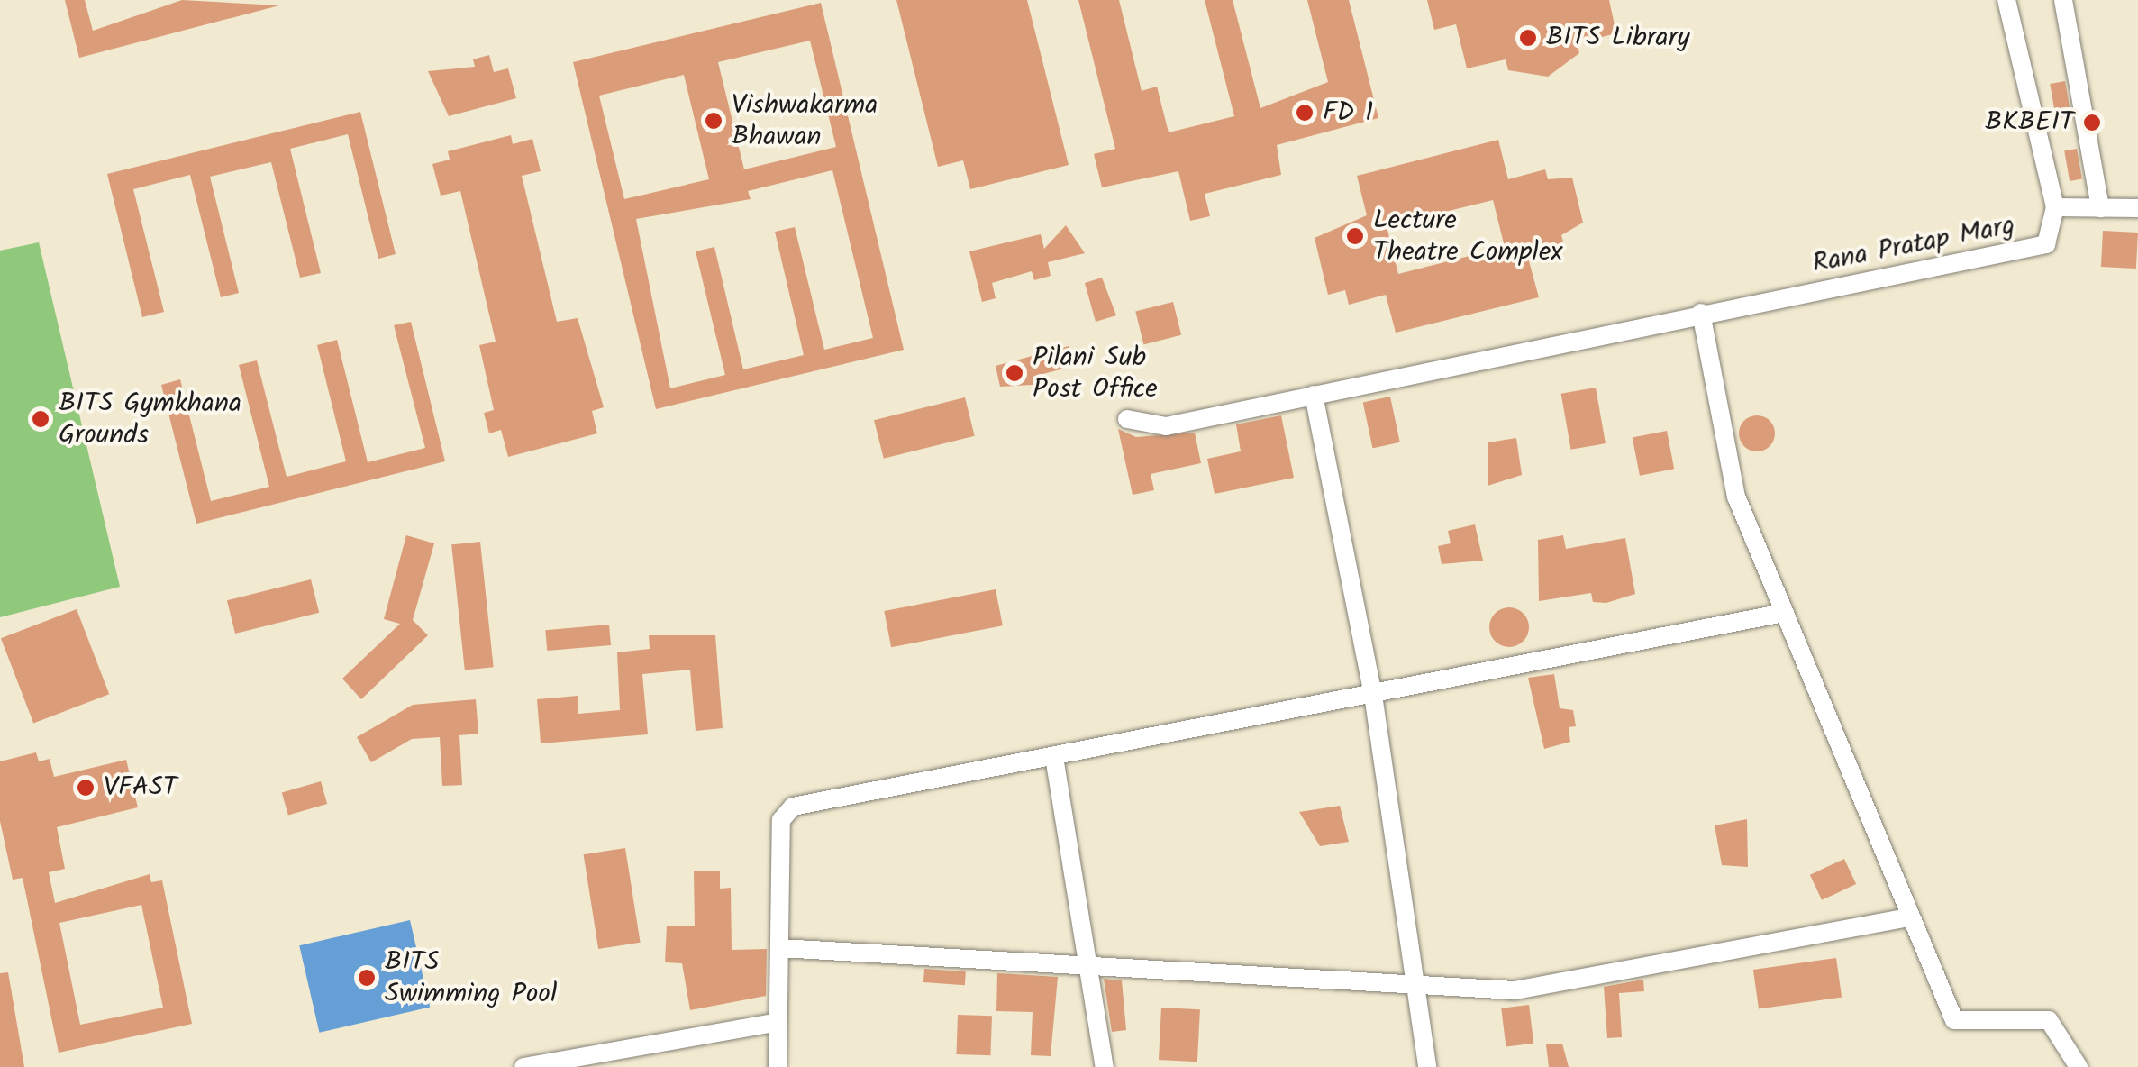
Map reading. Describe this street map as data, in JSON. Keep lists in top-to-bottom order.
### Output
{
  "streets": {
    "street": ["Rana Pratap Marg"]
  },
  "places": [
    "BITS Library",
    "FD 1",
    "Vishwakarma Bhawan",
    "BKBEIT",
    "Lecture Theatre Complex",
    "Pilani Sub Post Office",
    "BITS Gymkhana Grounds",
    "VFAST",
    "BITS Swimming Pool"
  ]
}
